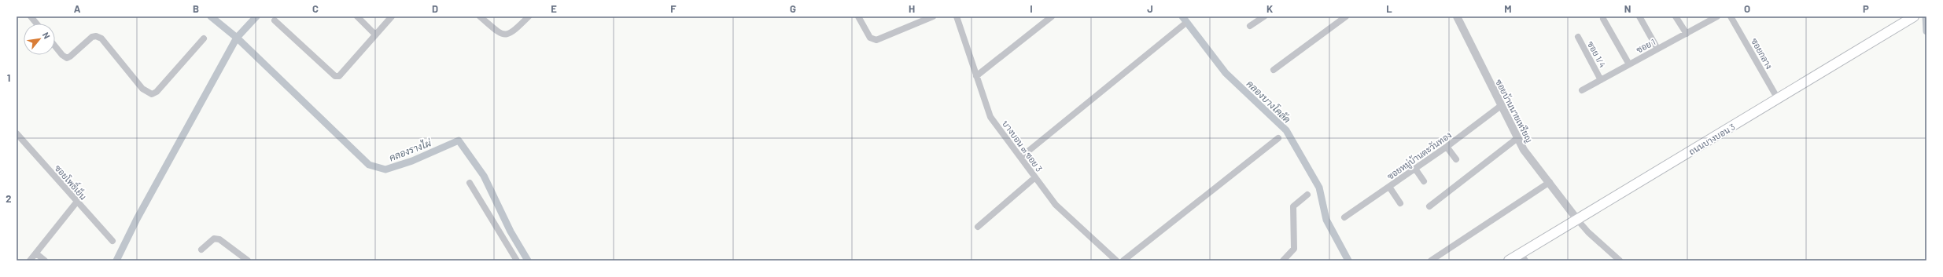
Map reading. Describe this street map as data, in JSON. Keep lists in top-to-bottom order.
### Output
{
  "streets": {
    "main road": ["ถนนบางบอน 3"],
    "street": [
      "ซอย 1",
      "ซอยกลาง",
      "ซอย 1/4",
      "ซอยบ้านนายเหรียญ",
      "บางบอน ๓ ซอย 3",
      "ซอยหมู่บ้านตะวันทอง",
      "ซอยโพธิ์เย็น"
    ]
  },
  "crossings": [
    ["ซอย 1", "ซอย 1/4"],
    ["ซอยกลาง", "ถนนบางบอน 3"],
    ["ซอยบ้านนายเหรียญ", "ถนนบางบอน 3"],
    ["ซอยบ้านนายเหรียญ", "ซอยหมู่บ้านตะวันทอง"]
  ],
  "water": ["คลองบางโคลัด", "คลองรางไผ่"],
  "north": "top right",
  "grid": {
    "columns": [
      "A",
      "B",
      "C",
      "D",
      "E",
      "F",
      "G",
      "H",
      "I",
      "J",
      "K",
      "L",
      "M",
      "N",
      "O",
      "P"
    ],
    "rows": ["1", "2"]
  }
}
